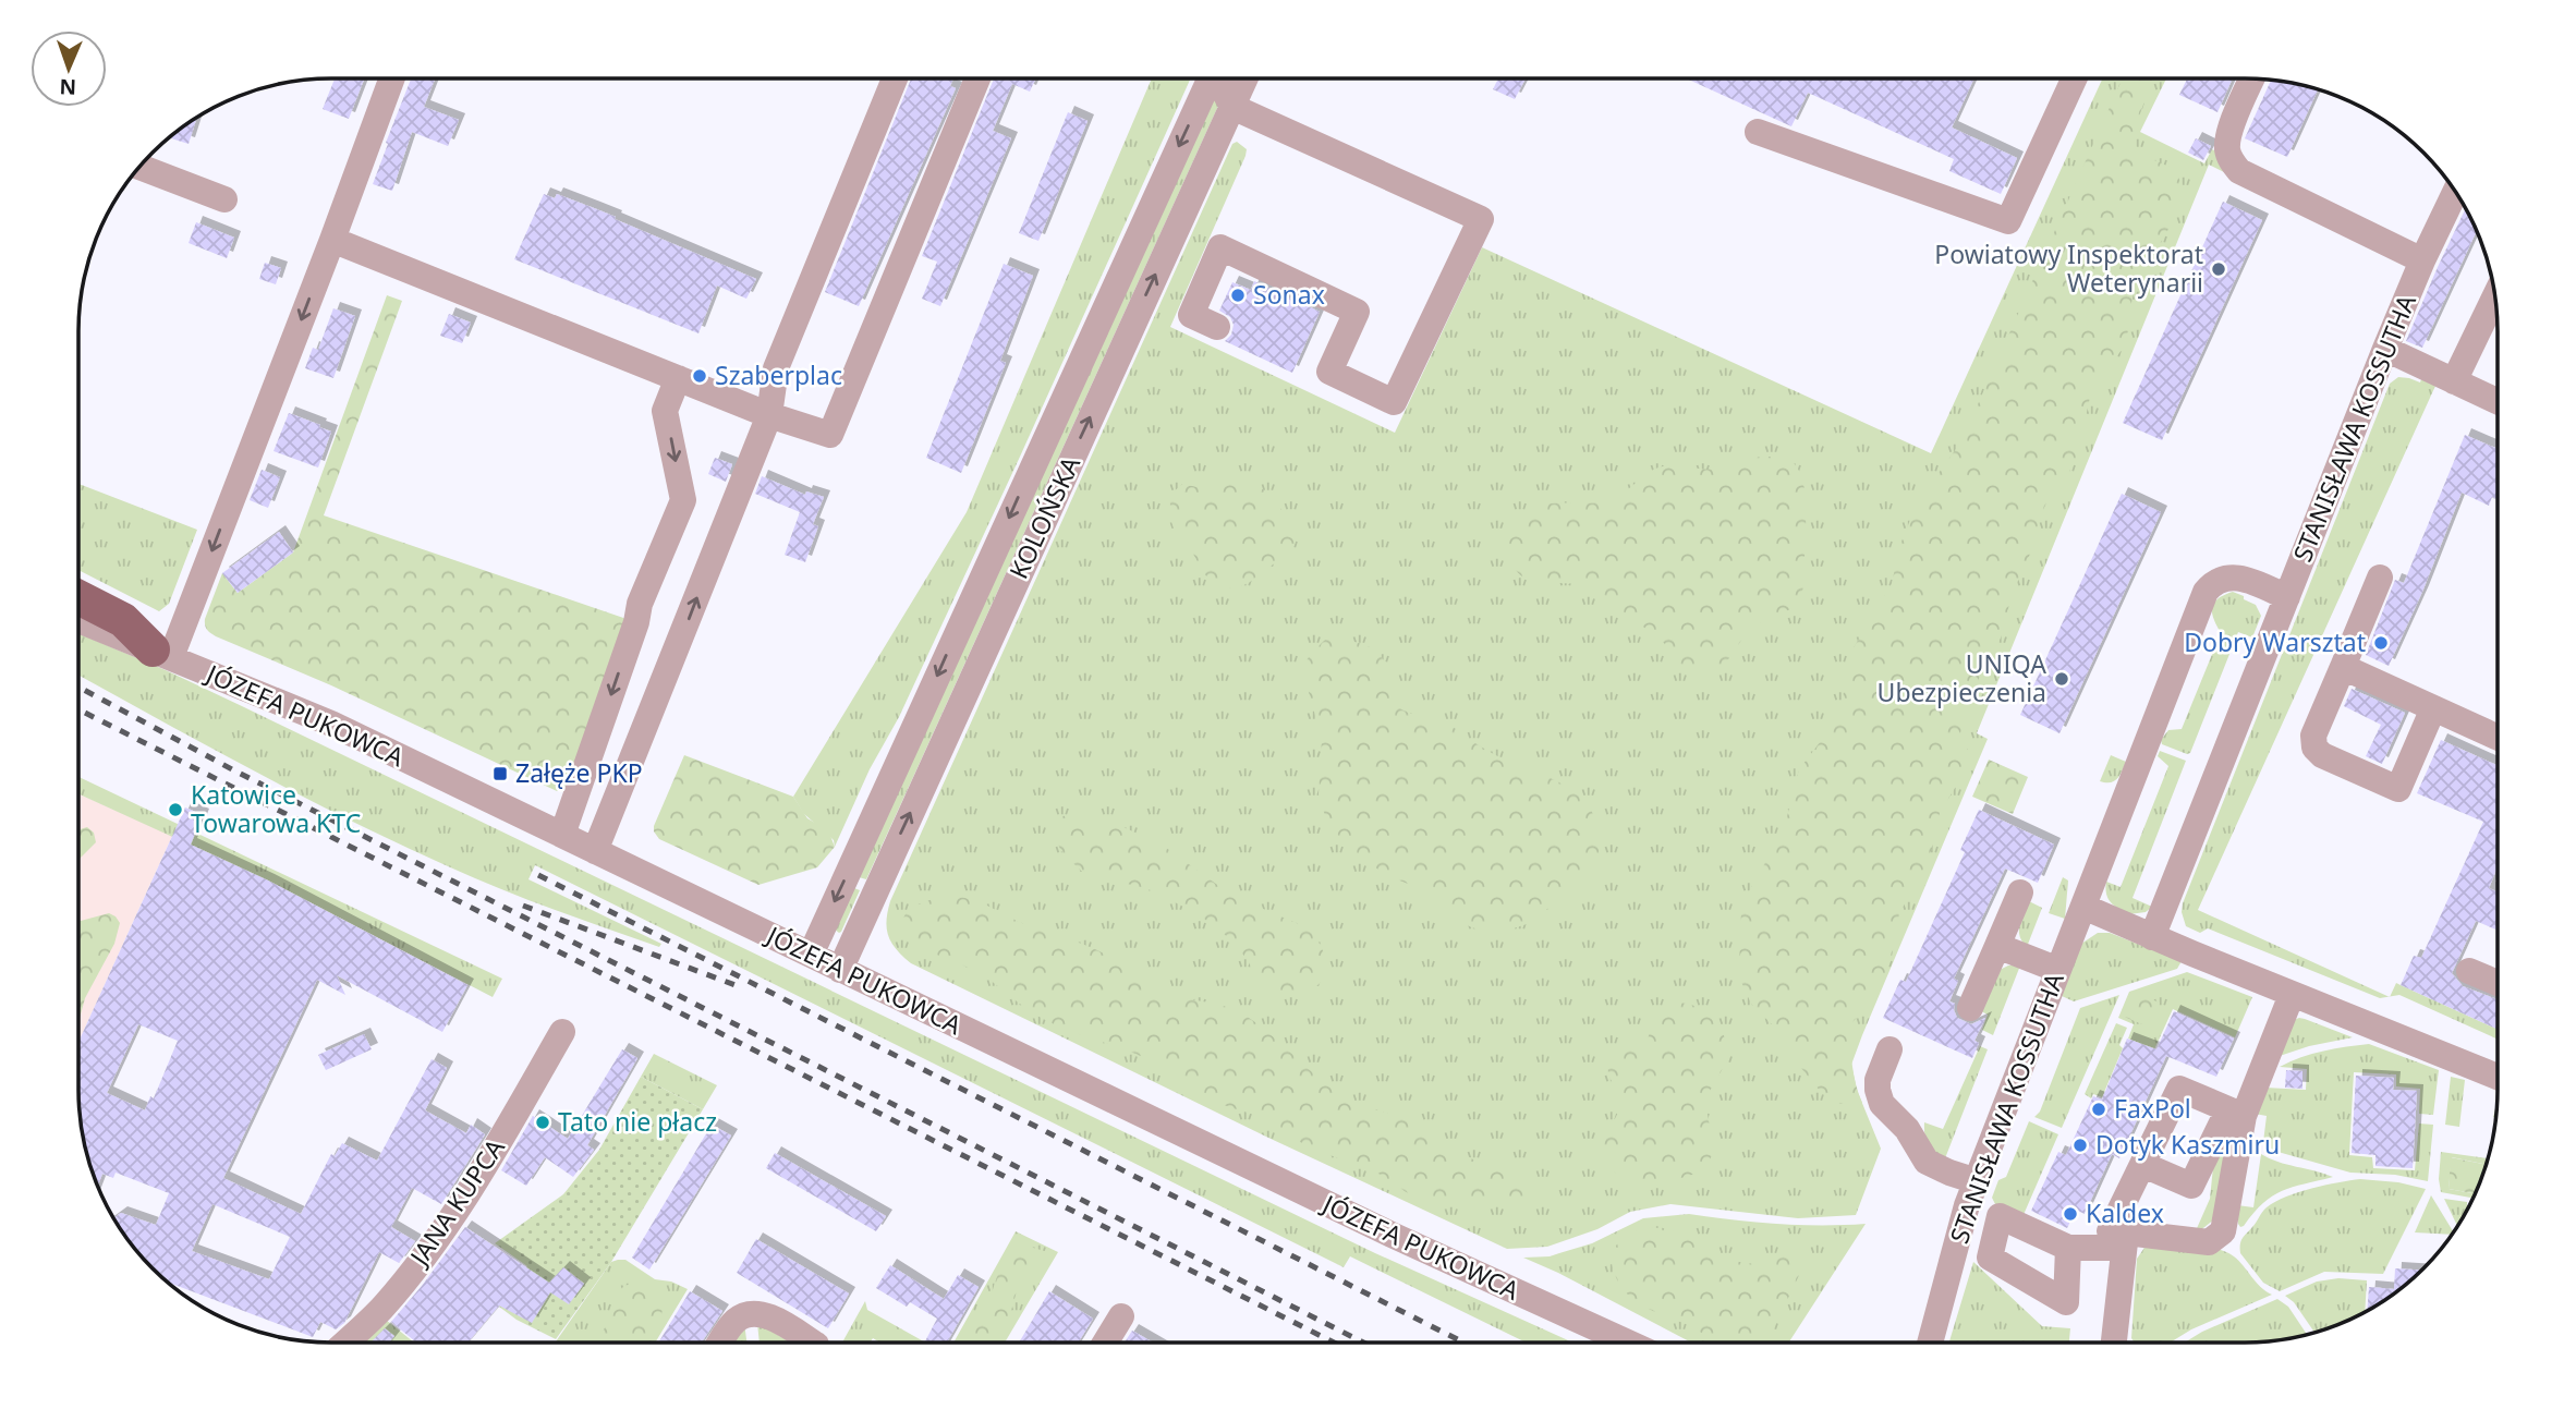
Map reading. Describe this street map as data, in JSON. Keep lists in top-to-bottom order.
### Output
{
  "streets": {
    "street": [
      "STANISŁAWA KOSSUTHA",
      "KOLOŃSKA",
      "JÓZEFA PUKOWCA",
      "JANA KUPCA"
    ]
  },
  "crossings": [
    ["KOLOŃSKA", "JÓZEFA PUKOWCA"]
  ],
  "places": {
    "other": [
      "Powiatowy Inspektorat Weterynarii",
      "Sonax",
      "Szaberplac",
      "Dobry Warsztat",
      "UNIQA Ubezpieczenia",
      "Katowice Towarowa KTC",
      "FaxPol",
      "Tato nie płacz",
      "Dotyk Kaszmiru",
      "Kaldex"
    ],
    "transit": ["Załęże PKP"]
  },
  "north": "bottom"
}
